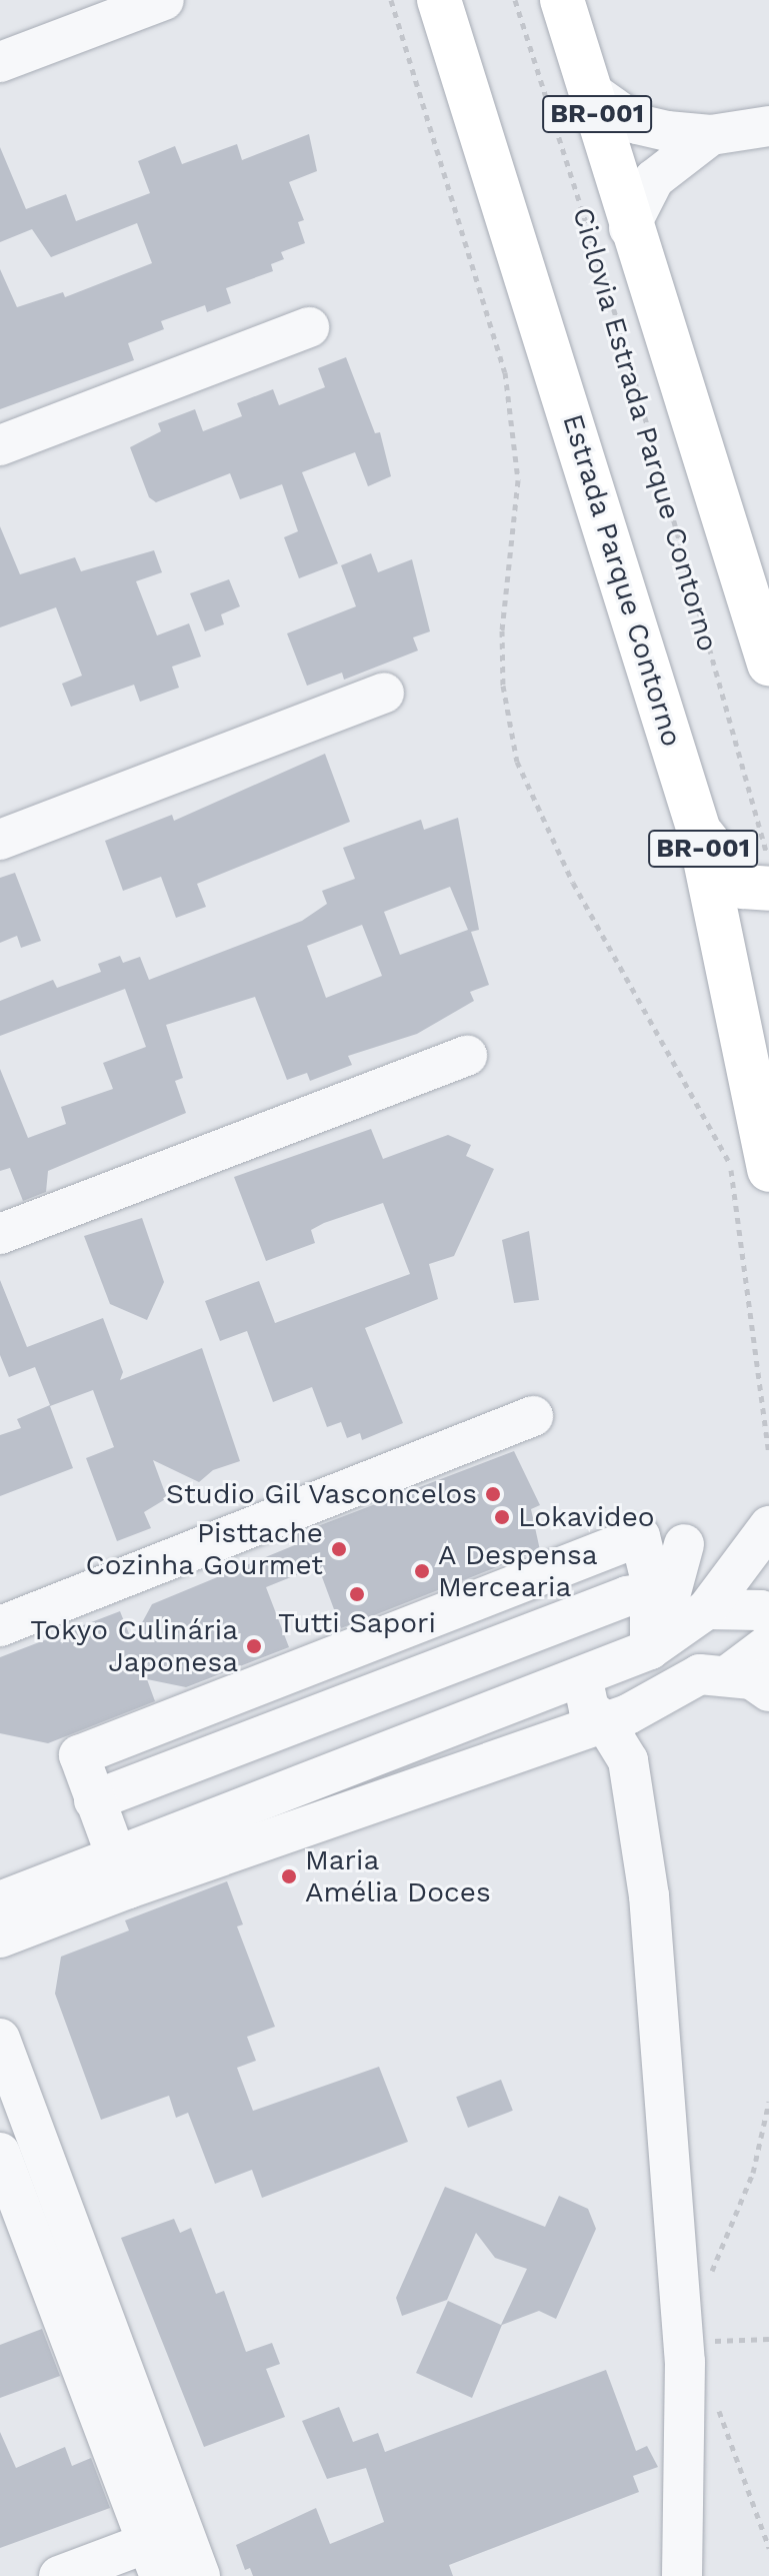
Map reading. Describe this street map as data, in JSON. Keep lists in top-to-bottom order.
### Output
{
  "streets": {
    "highway": ["BR-001", "Estrada Parque Contorno"],
    "path": ["Ciclovia Estrada Parque Contorno"]
  },
  "places": [
    "Studio Gil Vasconcelos",
    "Lokavideo",
    "Pisttache Cozinha Gourmet",
    "A Despensa Mercearia",
    "Tutti Sapori",
    "Tokyo Culinária Japonesa",
    "Maria Amélia Doces"
  ]
}
